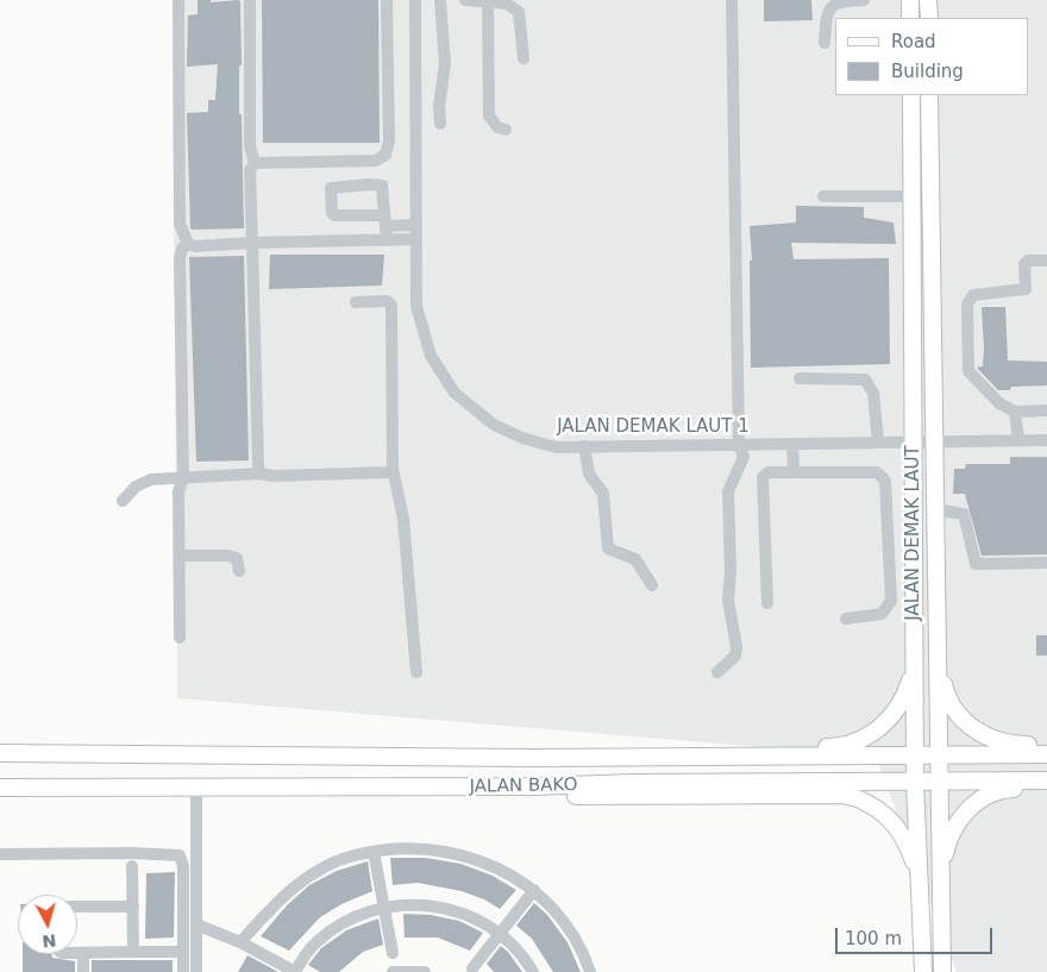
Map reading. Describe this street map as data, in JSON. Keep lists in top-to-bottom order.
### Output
{
  "streets": {
    "main road": ["JALAN DEMAK LAUT", "JALAN BAKO"],
    "street": ["JALAN DEMAK LAUT 1"]
  },
  "crossings": [
    ["JALAN DEMAK LAUT 1", "JALAN DEMAK LAUT"],
    ["JALAN DEMAK LAUT", "JALAN BAKO"]
  ],
  "legend": ["Road", "Building"],
  "scale_bar": "100 m",
  "north": "bottom"
}
